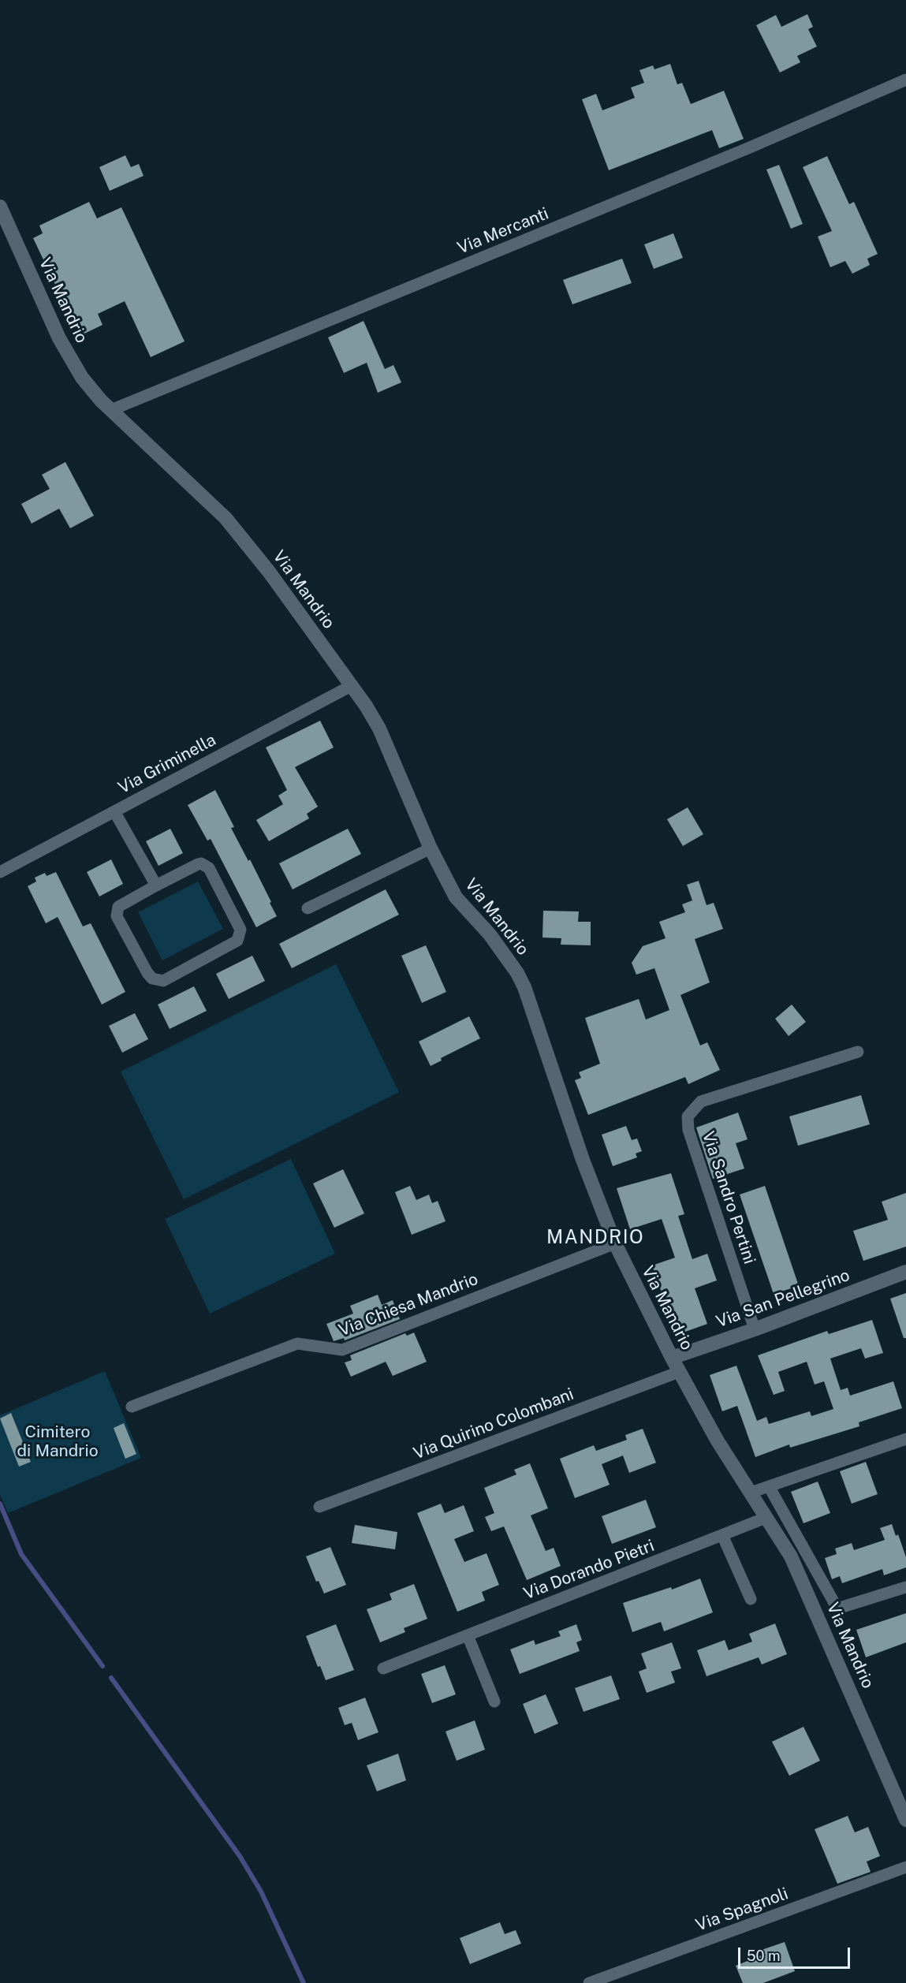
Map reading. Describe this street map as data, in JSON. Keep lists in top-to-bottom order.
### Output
{
  "streets": {
    "street": [
      "Via Mercanti",
      "Via Mandrio",
      "Via Griminella",
      "Via Sandro Pertini",
      "Via San Pellegrino",
      "Via Chiesa Mandrio",
      "Via Quirino Colombani",
      "Via Dorando Pietri",
      "Via Spagnoli"
    ]
  },
  "crossings": [
    ["Via Mercanti", "Via Mandrio"],
    ["Via Mandrio", "Via Griminella"],
    ["Via Mandrio", "Via San Pellegrino"],
    ["Via Mandrio", "Via Chiesa Mandrio"],
    ["Via Mandrio", "Via Quirino Colombani"],
    ["Via Mandrio", "Via Dorando Pietri"],
    ["Via Sandro Pertini", "Via San Pellegrino"]
  ],
  "districts": ["MANDRIO"],
  "parks": ["Cimitero di Mandrio"],
  "scale_bar": "50 m"
}
